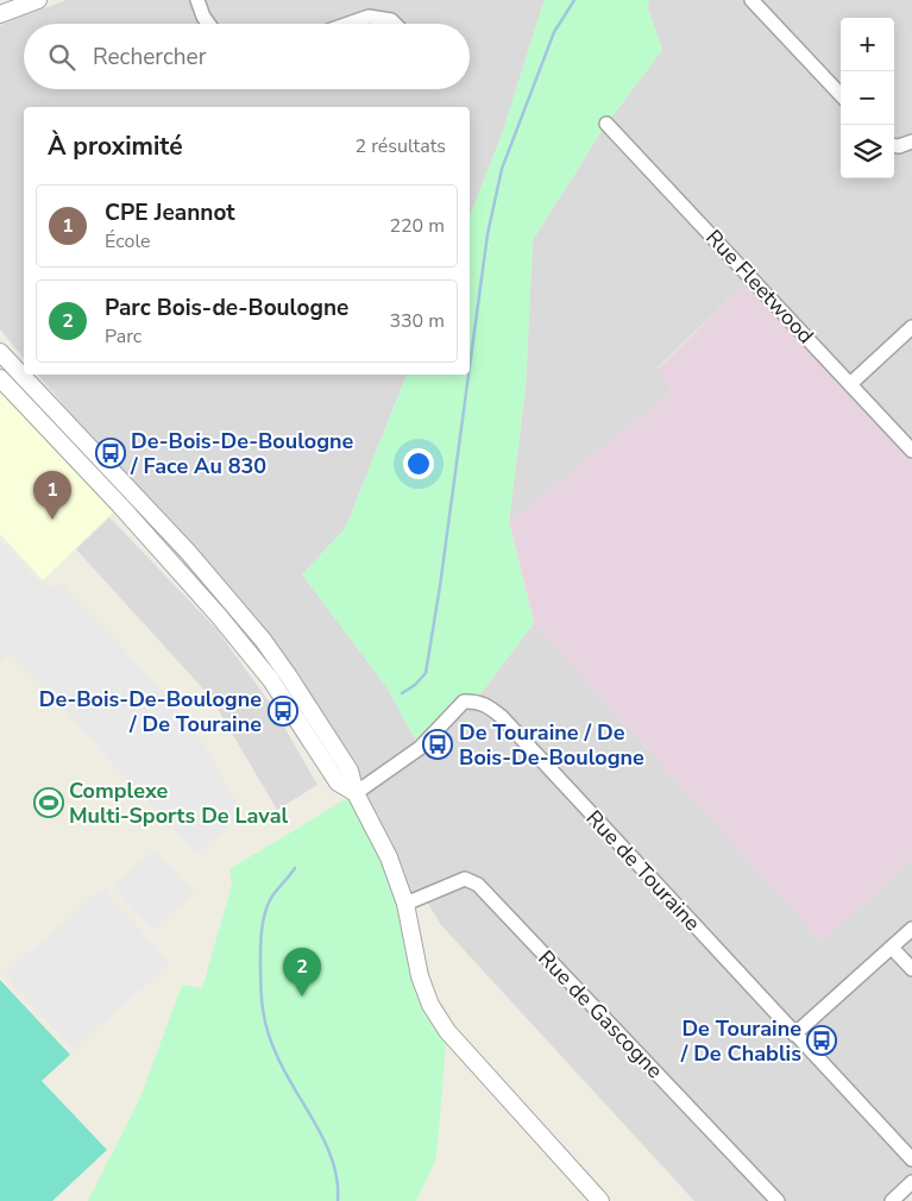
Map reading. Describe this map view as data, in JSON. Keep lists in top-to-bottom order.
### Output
{
  "streets": {
    "street": ["Rue Fleetwood", "Rue de Touraine", "Rue de Gascogne"]
  },
  "places": {
    "bus stop": [
      "De-Bois-De-Boulogne / Face Au 830",
      "De-Bois-De-Boulogne / De Touraine",
      "De Touraine / De Bois-De-Boulogne",
      "De Touraine / De Chablis"
    ],
    "sports": ["Complexe Multi-Sports De Laval"]
  },
  "page": {
    "map_buttons": ["+", "−"],
    "search": "Rechercher",
    "heading": ["À proximité", "2 résultats"],
    "list": [
      {
        "mark": "1",
        "name": "CPE Jeannot",
        "note": "École",
        "value": "220 m"
      },
      {
        "mark": "2",
        "name": "Parc Bois-de-Boulogne",
        "note": "Parc",
        "value": "330 m"
      }
    ],
    "pins": ["1", "2"]
  }
}
